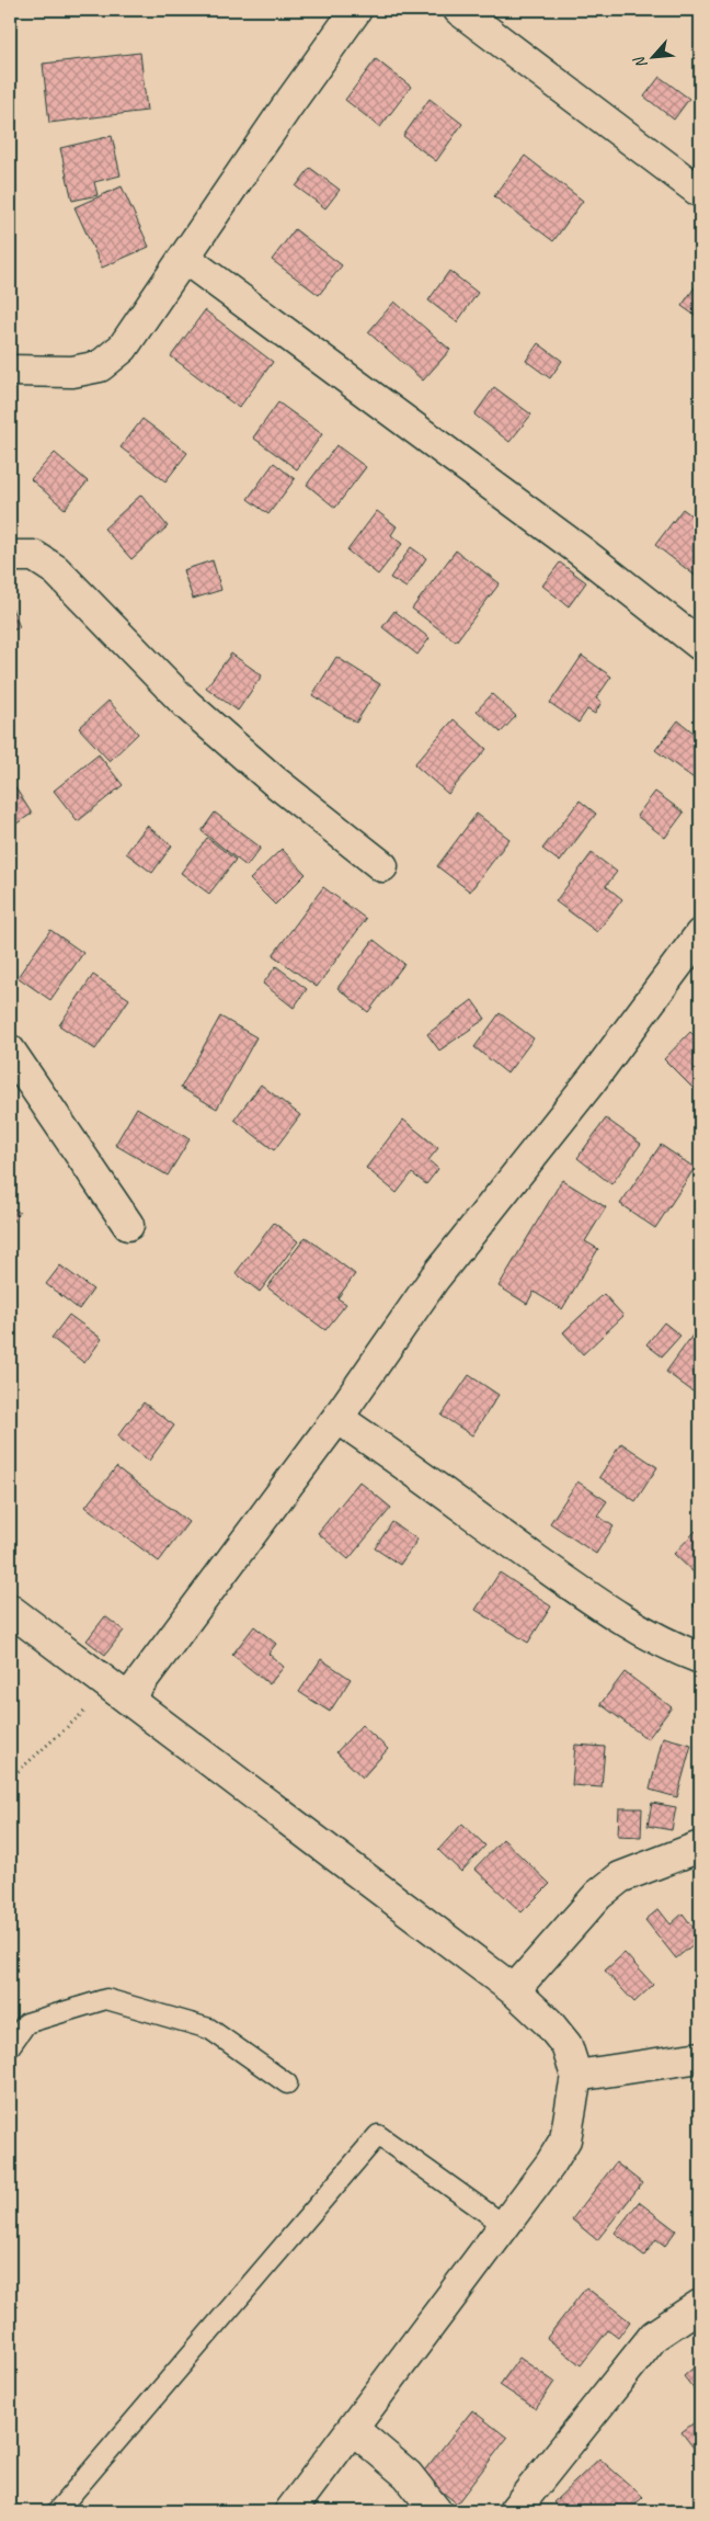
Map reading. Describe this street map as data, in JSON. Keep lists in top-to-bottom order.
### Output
{
  "north": "bottom left"
}
